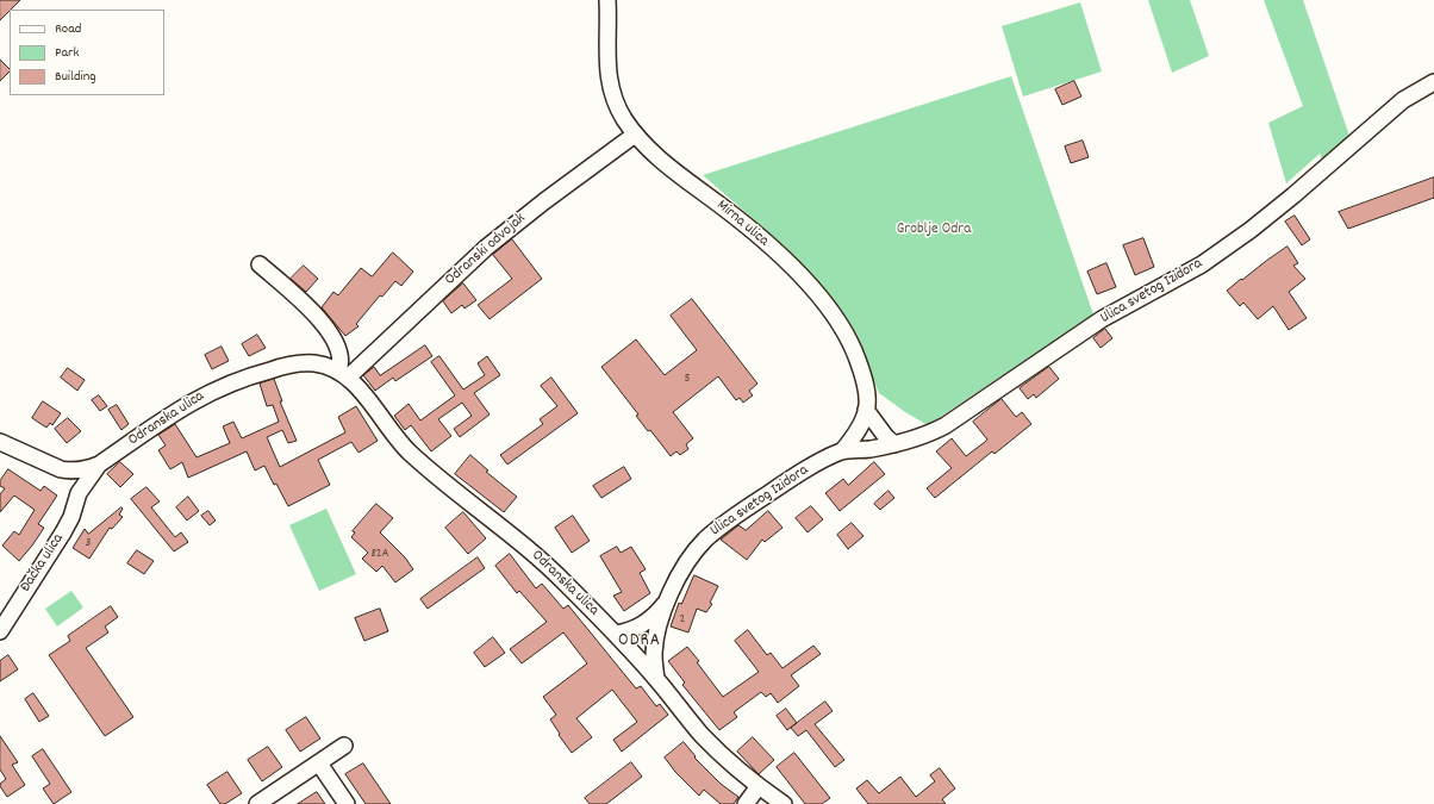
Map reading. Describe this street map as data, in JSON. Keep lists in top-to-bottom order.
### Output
{
  "streets": {
    "street": [
      "Mirna ulica",
      "Odranski odvojak",
      "Ulica svetog Izidora",
      "Odranska ulica",
      "Đačka ulica"
    ]
  },
  "crossings": [
    ["Mirna ulica", "Odranski odvojak"],
    ["Mirna ulica", "Ulica svetog Izidora"],
    ["Odranski odvojak", "Odranska ulica"],
    ["Ulica svetog Izidora", "Odranska ulica"],
    ["Odranska ulica", "Đačka ulica"]
  ],
  "districts": ["ODRA"],
  "parks": ["Groblje Odra"],
  "house_numbers": [
    "5",
    "3",
    "82A",
    "2"
  ],
  "legend": ["Road", "Park", "Building"]
}
